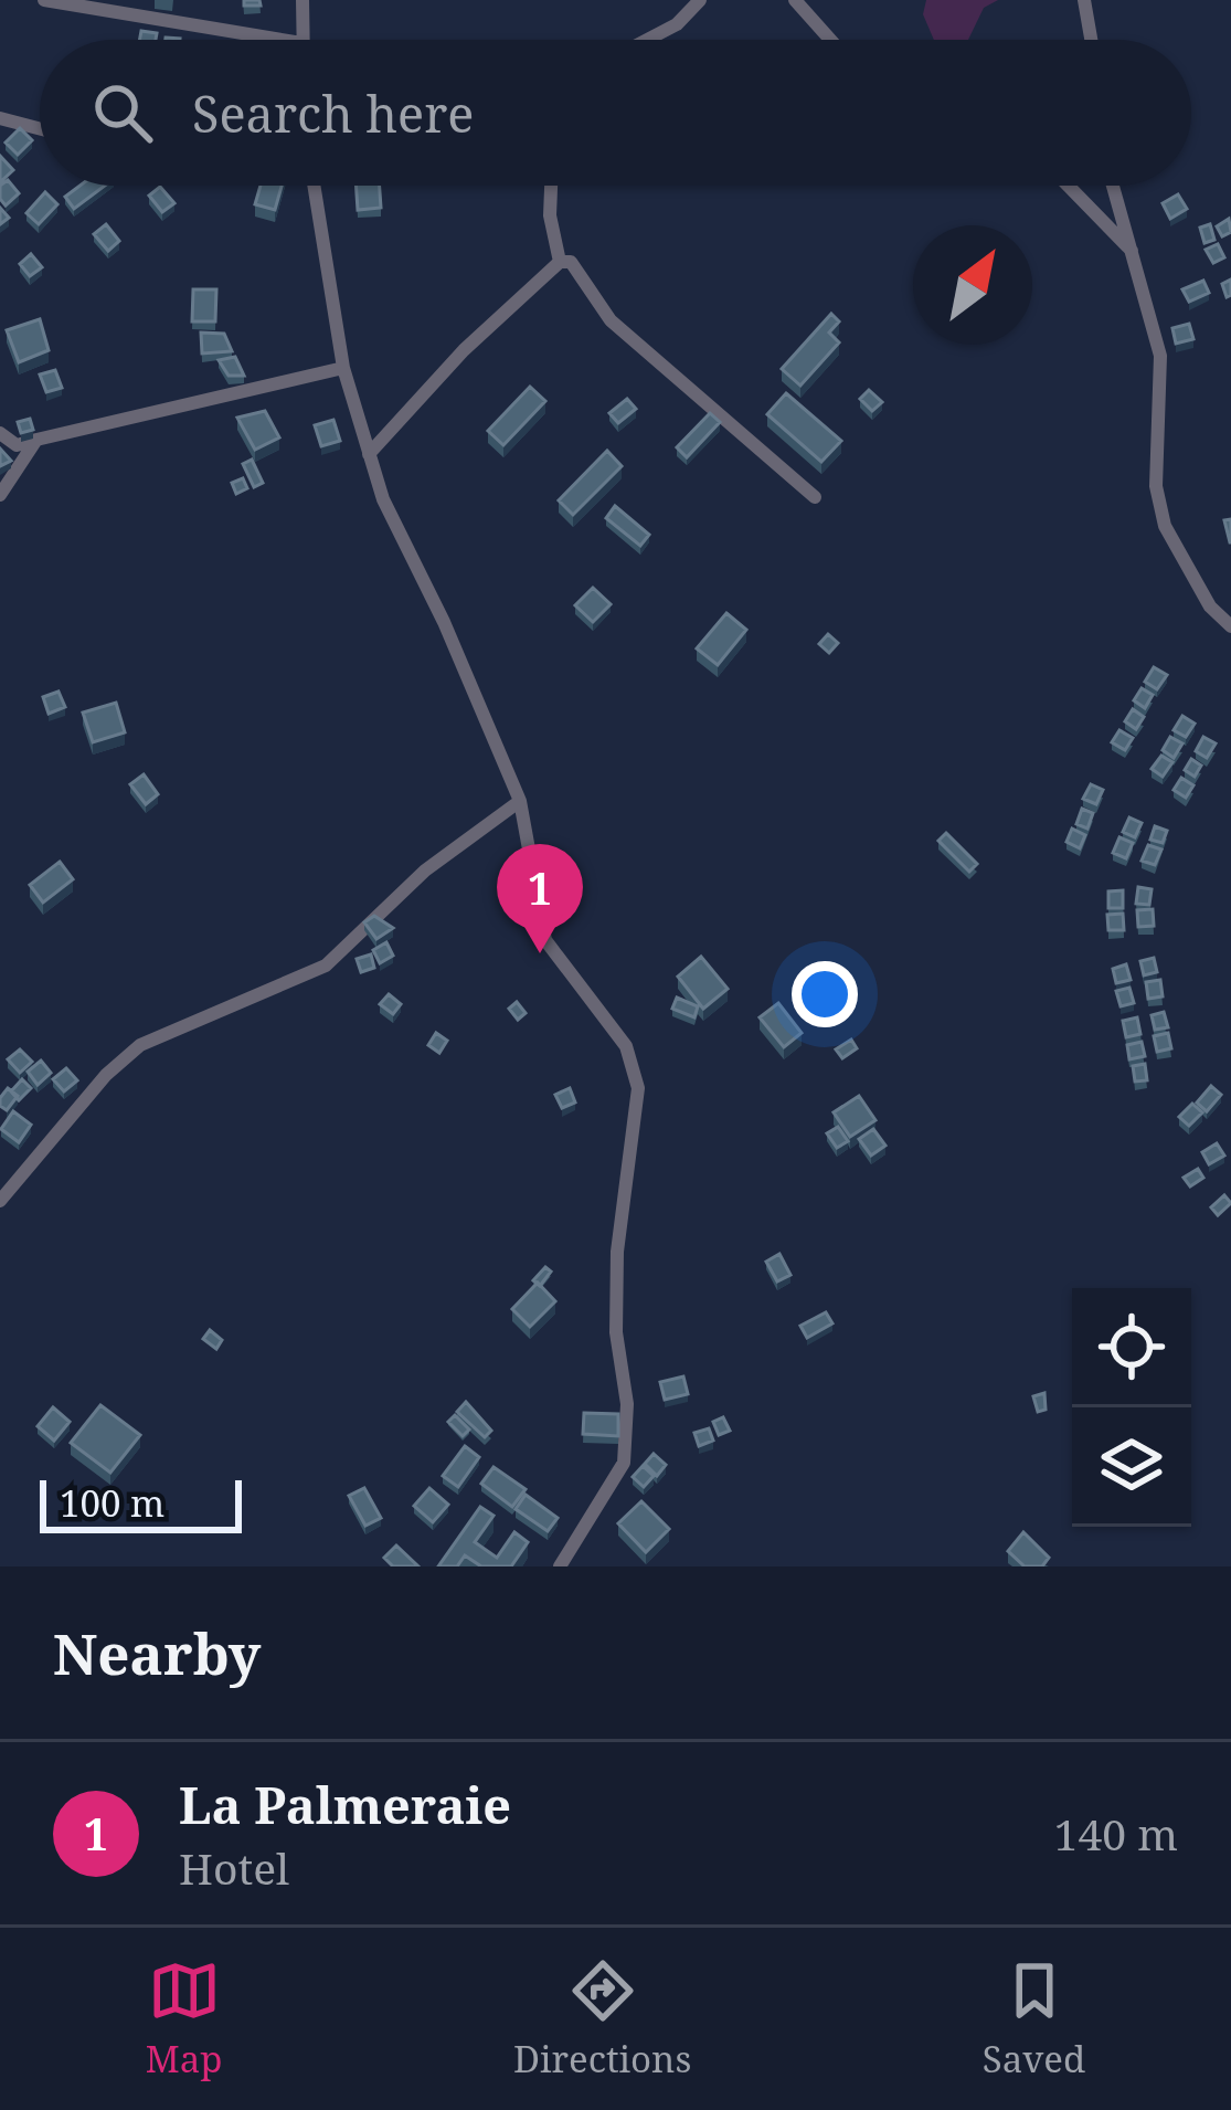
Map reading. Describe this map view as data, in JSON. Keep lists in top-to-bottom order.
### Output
{
  "scale_bar": "100 m",
  "north": "top right",
  "page": {
    "search": "Search here",
    "pins": "1",
    "scale": "100 m",
    "heading": "Nearby",
    "list": [
      {
        "mark": "1",
        "name": "La Palmeraie",
        "note": "Hotel",
        "value": "140 m"
      }
    ],
    "nav": ["Map", "Directions", "Saved"]
  }
}
